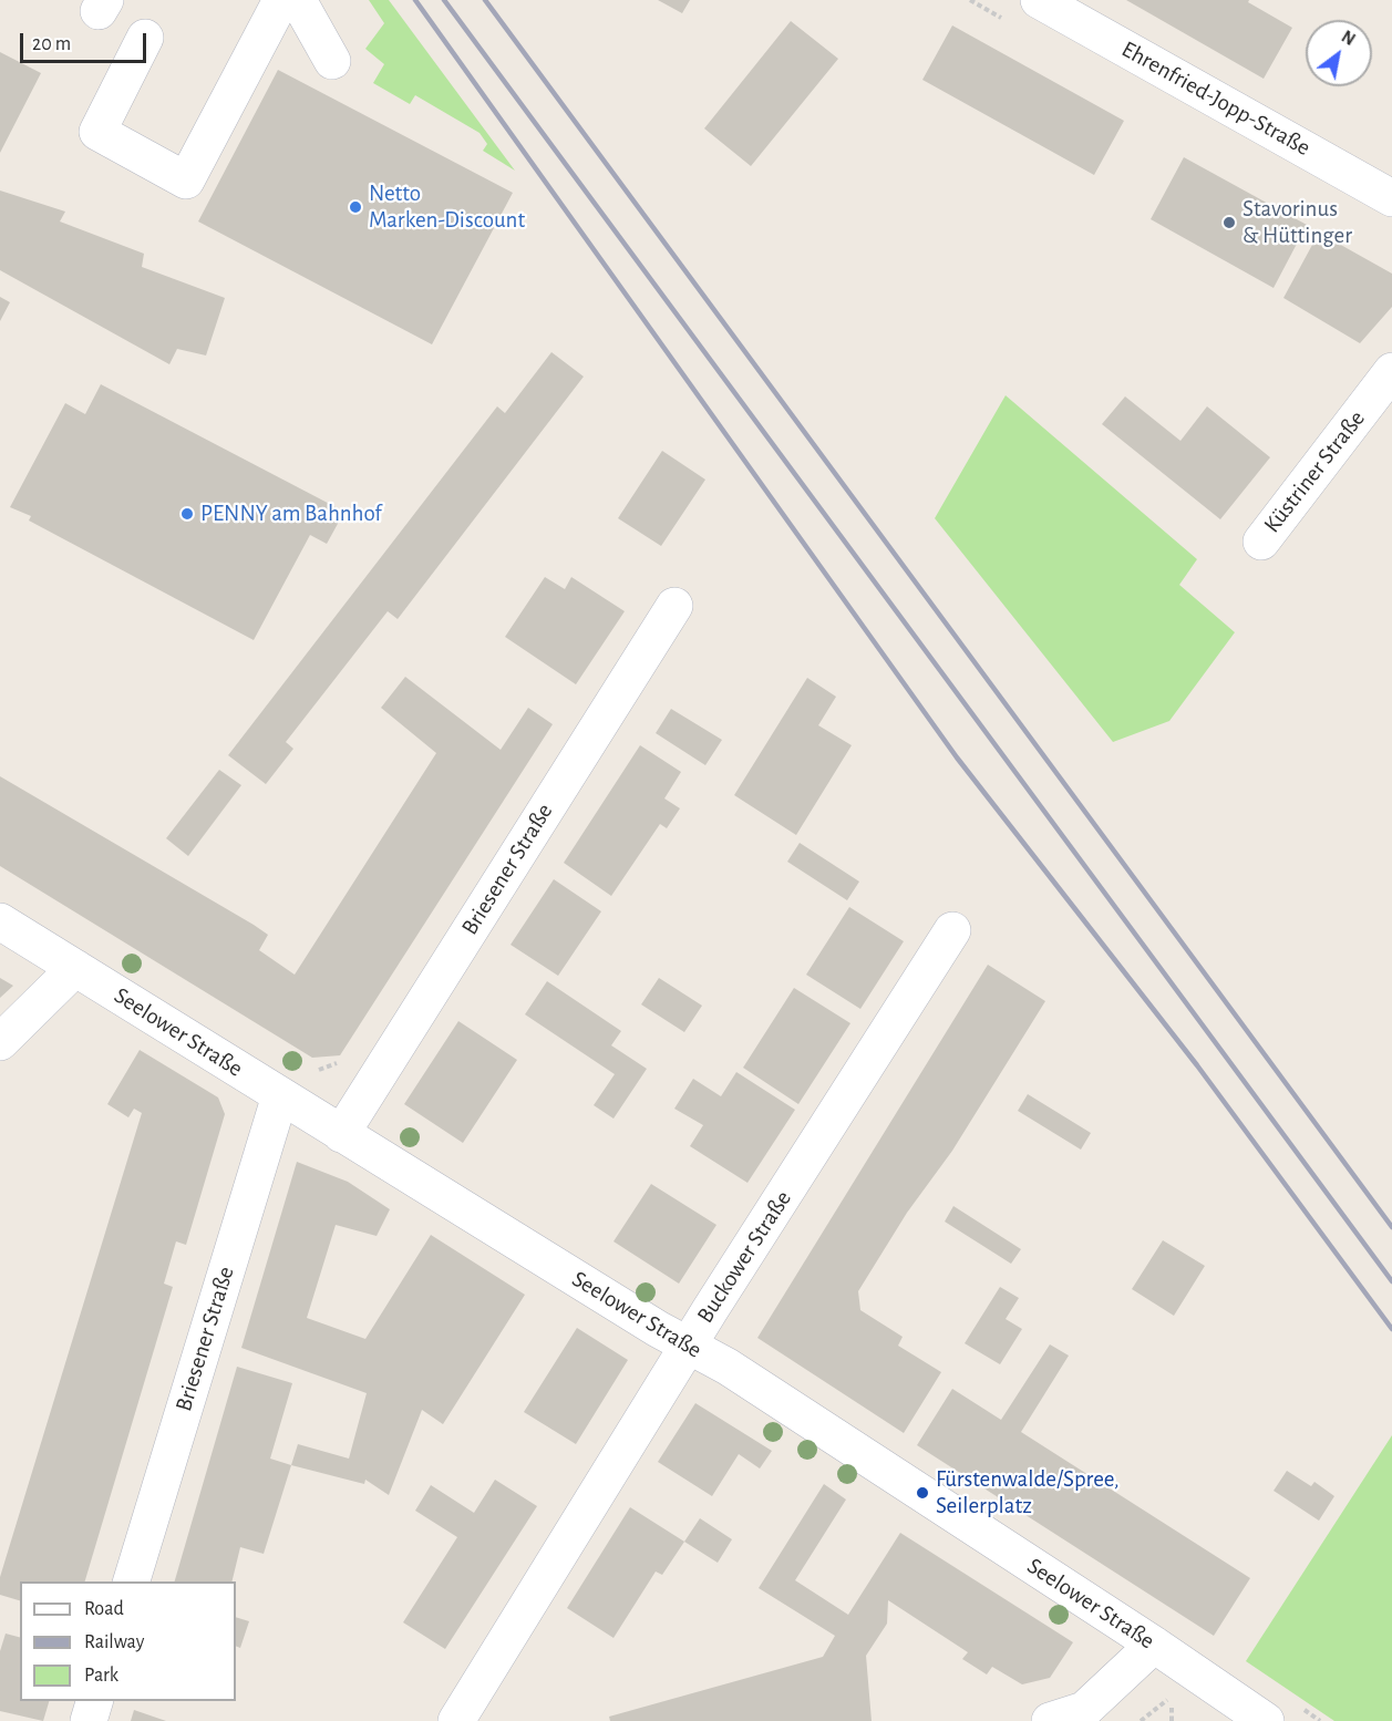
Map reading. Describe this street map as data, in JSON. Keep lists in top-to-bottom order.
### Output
{
  "streets": {
    "street": [
      "Ehrenfried-Jopp-Straße",
      "Küstriner Straße",
      "Briesener Straße",
      "Seelower Straße",
      "Buckower Straße"
    ]
  },
  "crossings": [
    ["Briesener Straße", "Seelower Straße"],
    ["Seelower Straße", "Buckower Straße"]
  ],
  "places": [
    "Netto Marken-Discount",
    "Stavorinus & Hüttinger",
    "PENNY am Bahnhof",
    "Fürstenwalde/Spree, Seilerplatz"
  ],
  "legend": ["Road", "Railway", "Park"],
  "scale_bar": "20 m",
  "north": "top right"
}
